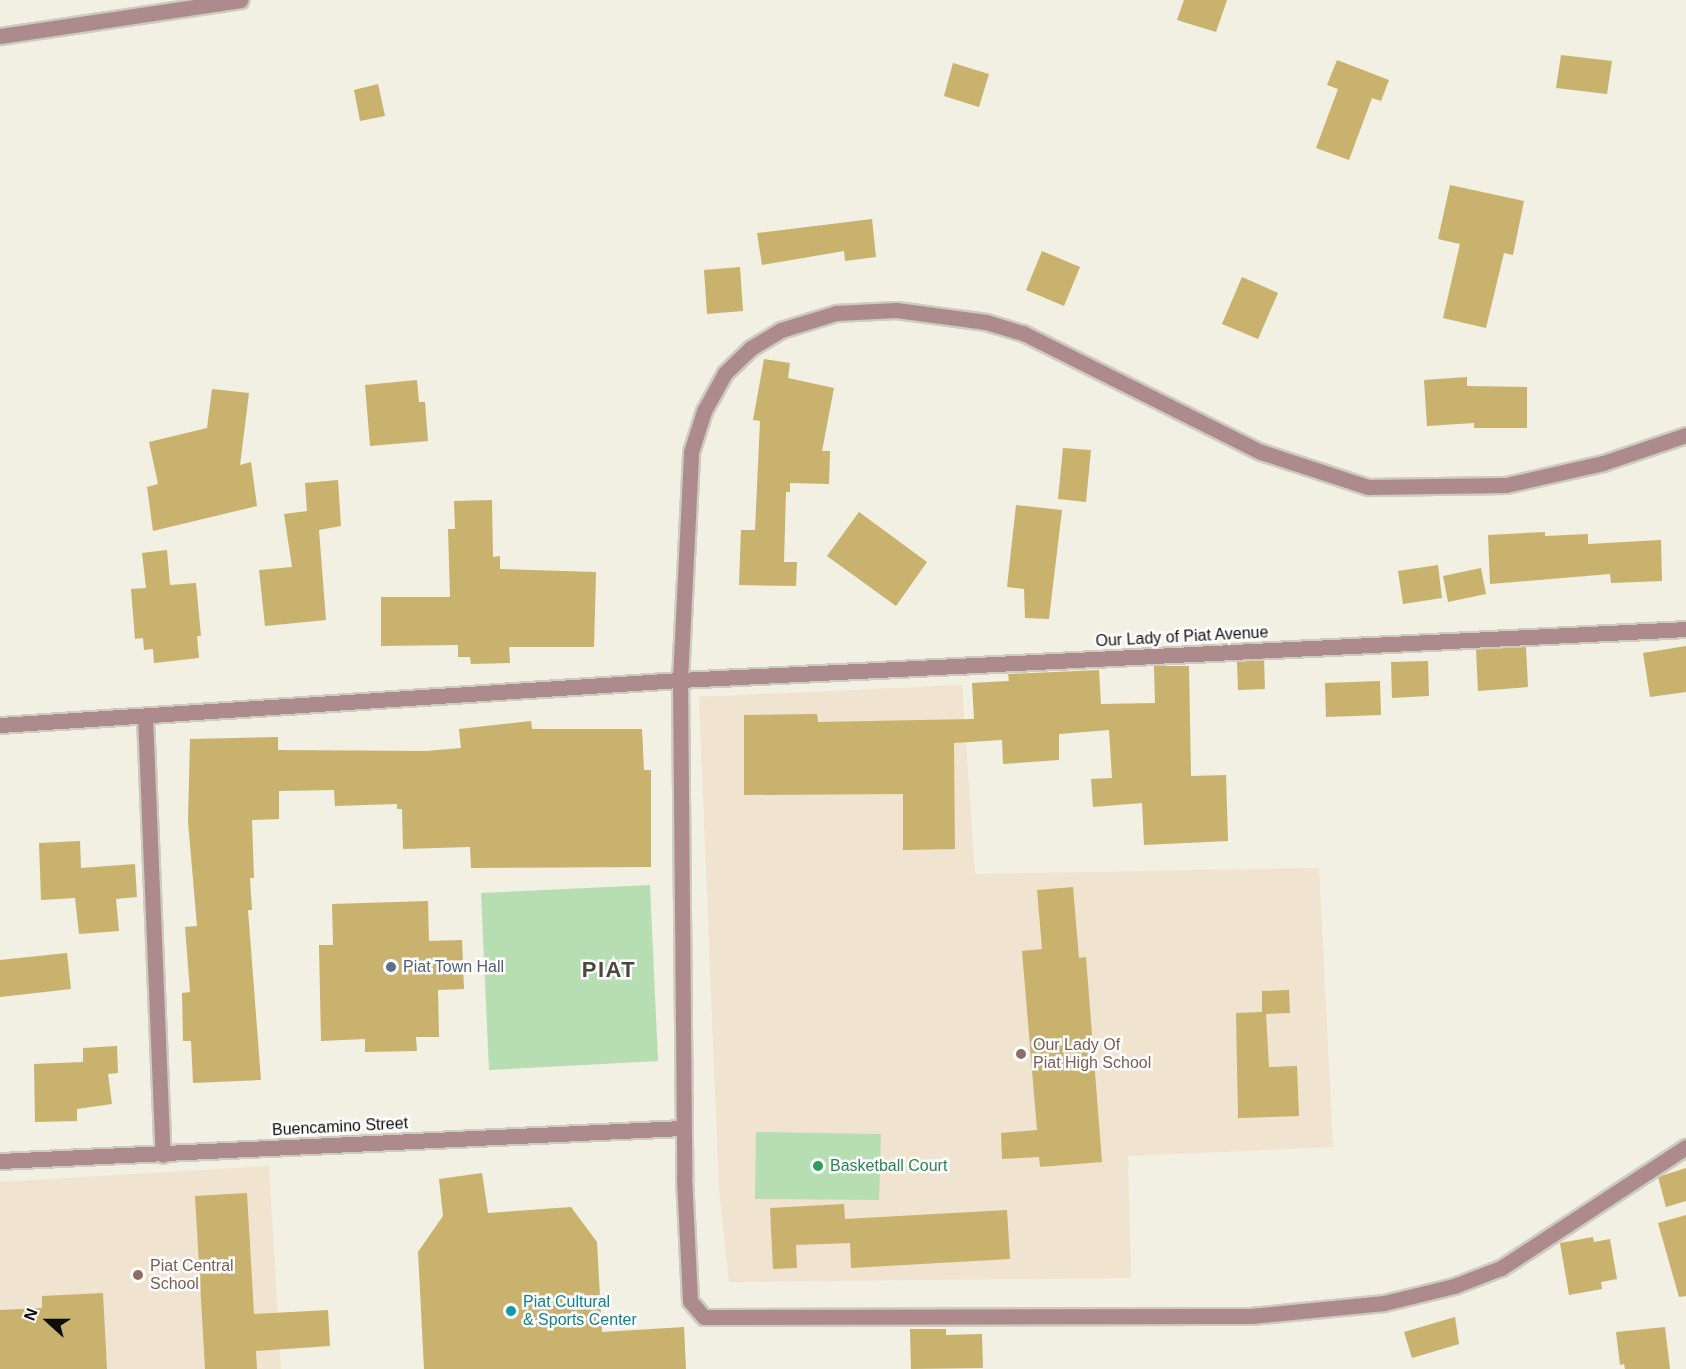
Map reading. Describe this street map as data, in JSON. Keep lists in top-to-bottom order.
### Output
{
  "streets": {
    "street": ["Our Lady of Piat Avenue", "Buencamino Street"]
  },
  "districts": ["PIAT"],
  "places": [
    "Piat Town Hall",
    "Our Lady Of Piat High School",
    "Basketball Court",
    "Piat Central School",
    "Piat Cultural & Sports Center"
  ],
  "north": "left"
}
